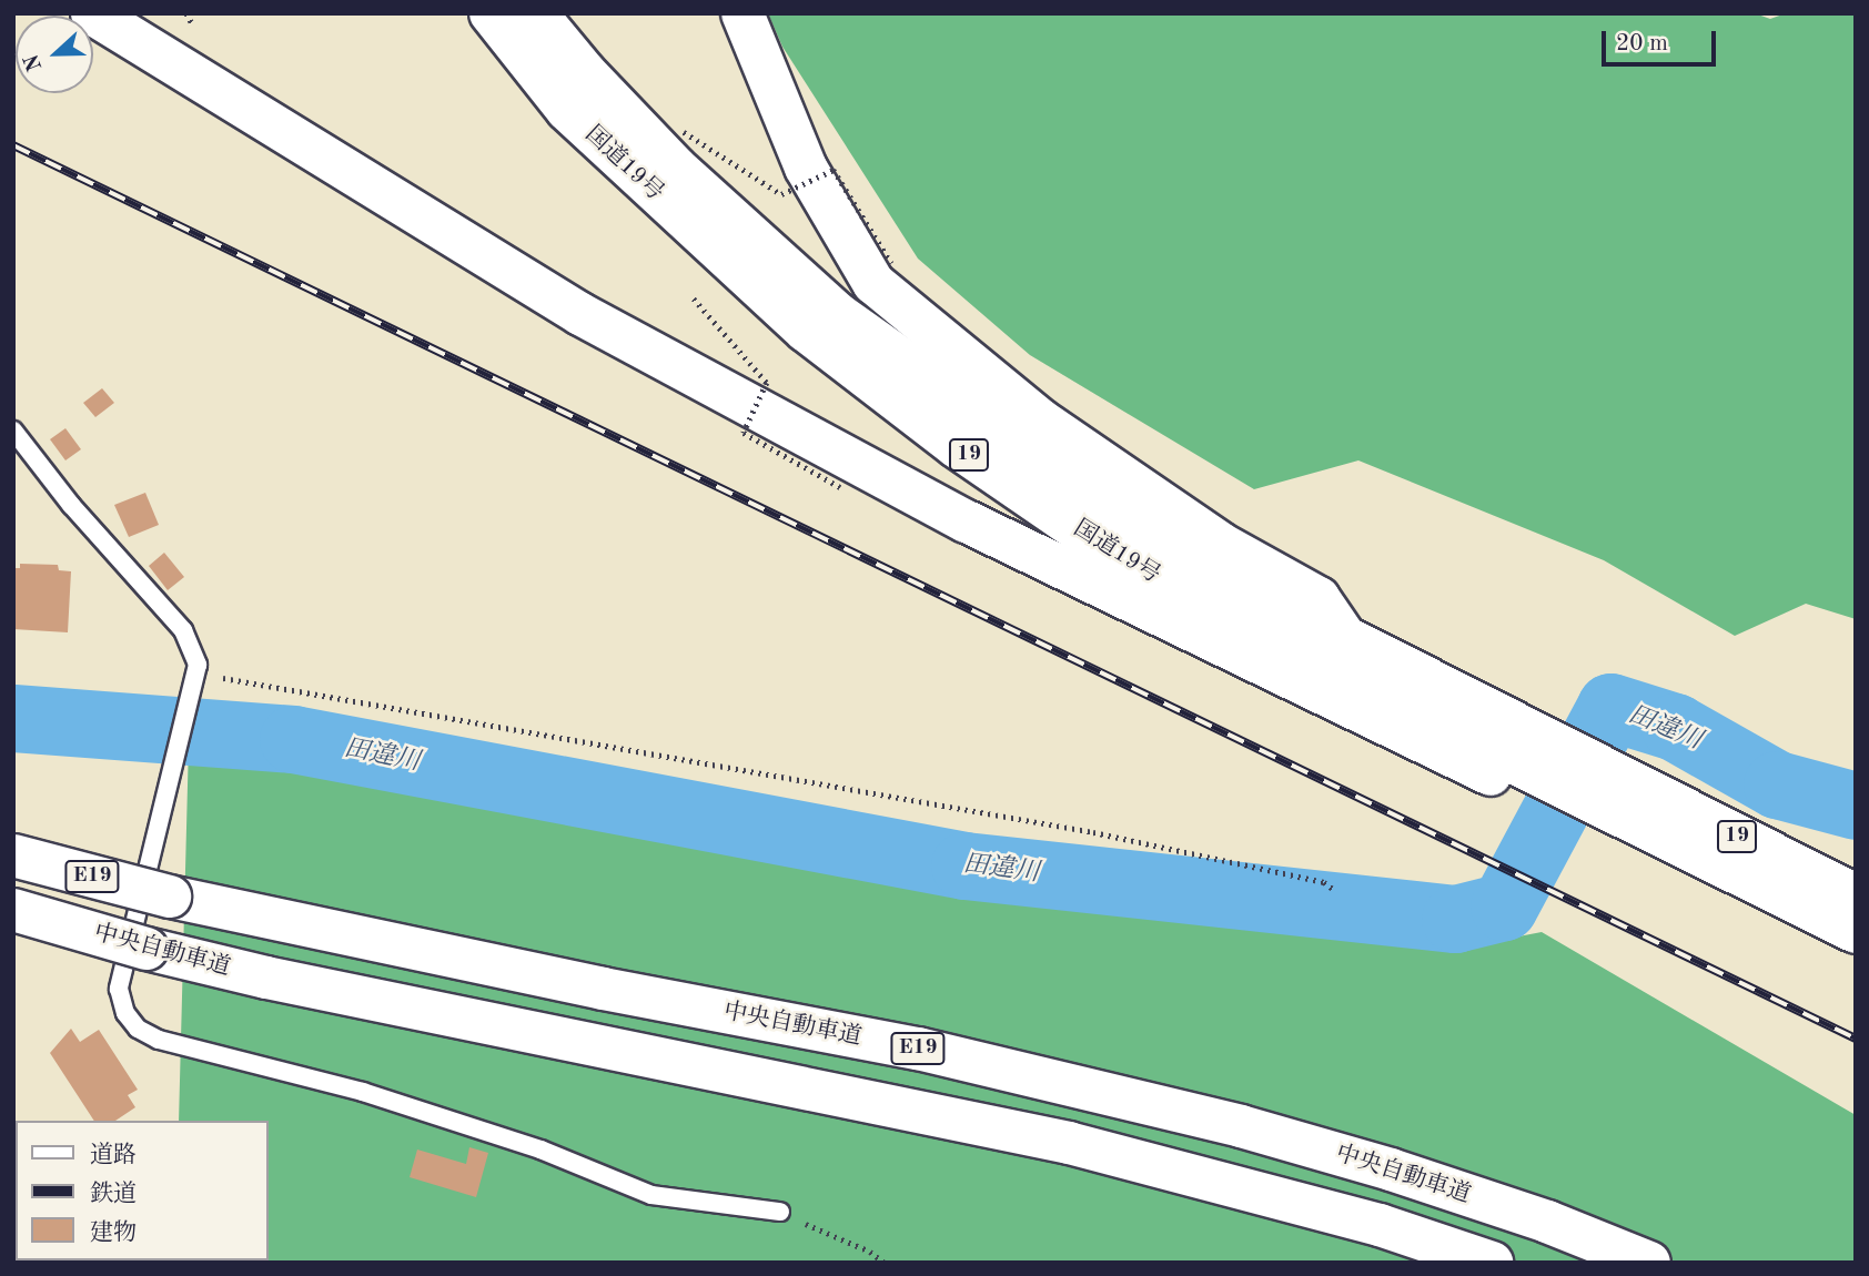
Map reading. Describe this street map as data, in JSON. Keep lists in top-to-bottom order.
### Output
{
  "streets": {
    "main road": [
      "国道19号",
      "19",
      "E19",
      "中央自動車道"
    ]
  },
  "water": ["田違川"],
  "legend": ["道路", "鉄道", "建物"],
  "scale_bar": "20 m",
  "north": "left"
}
